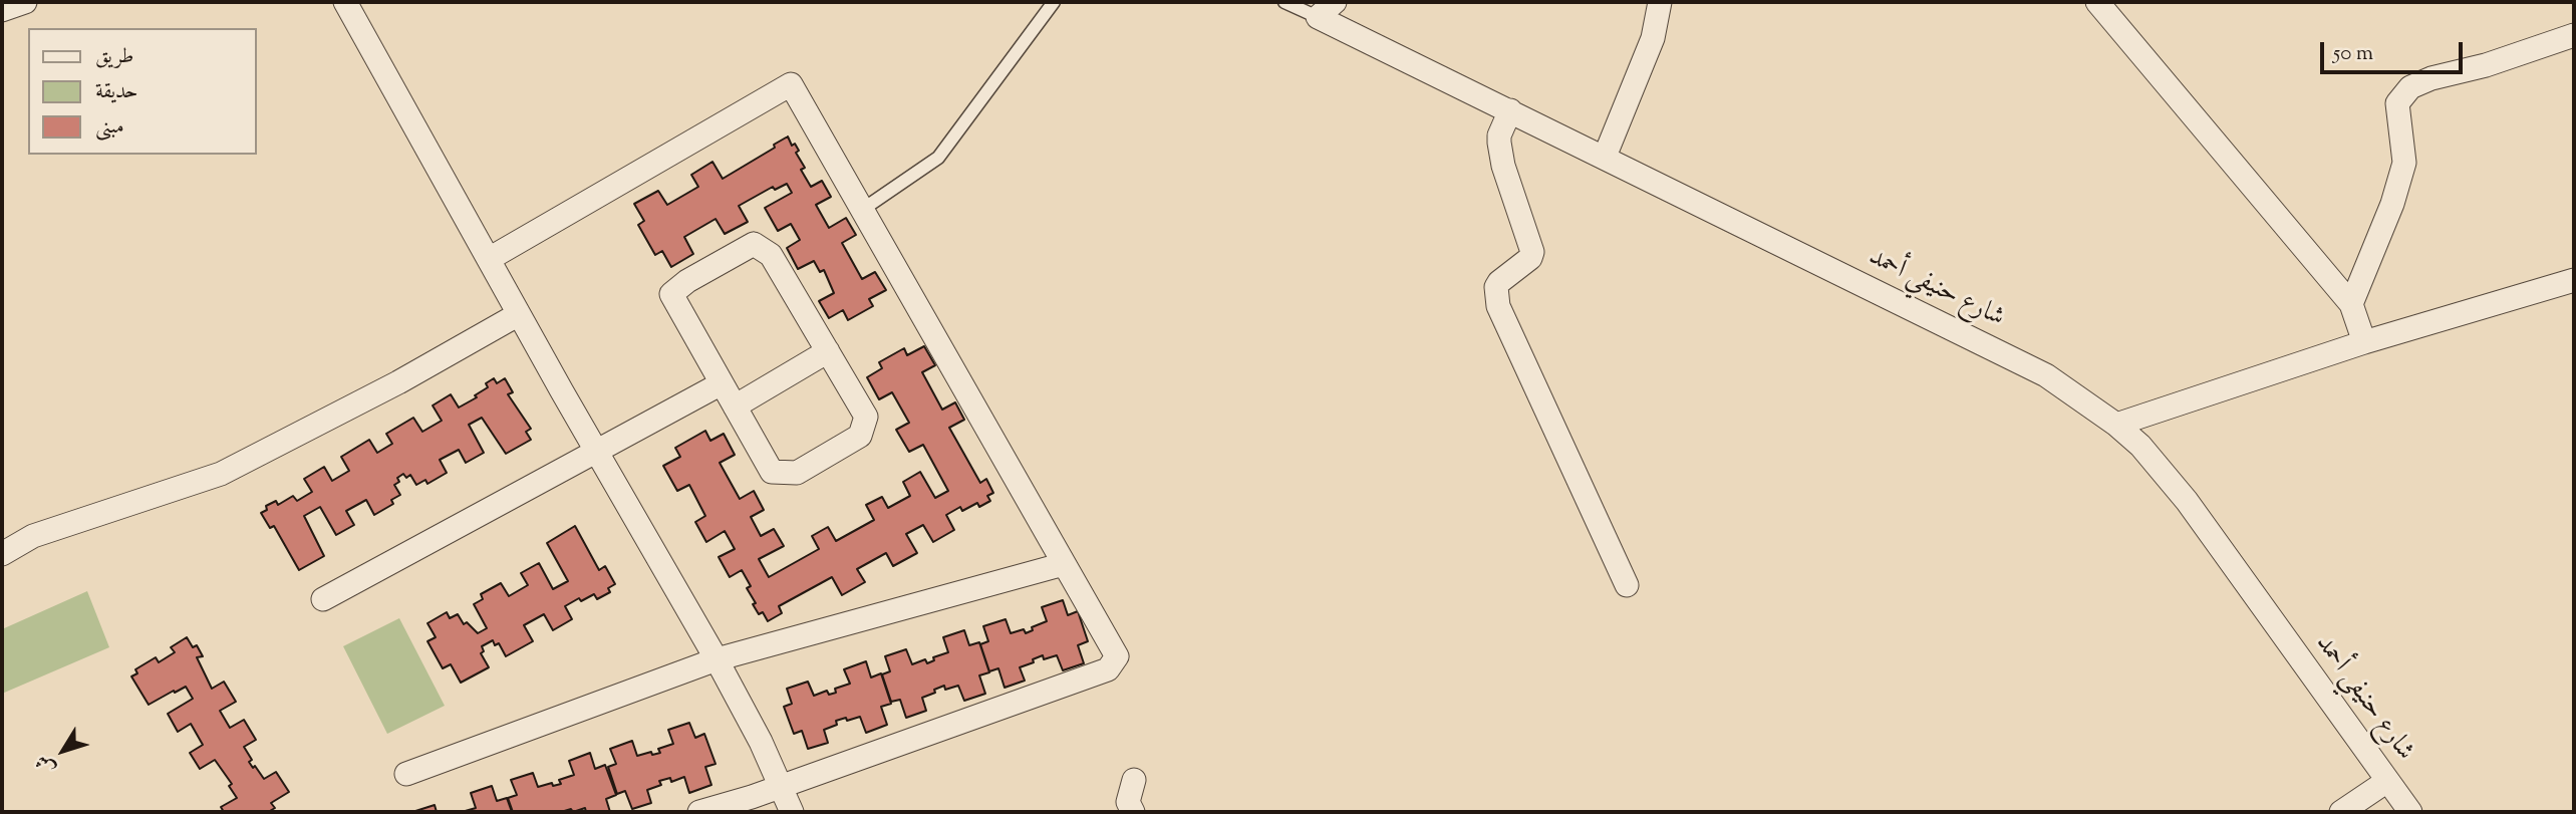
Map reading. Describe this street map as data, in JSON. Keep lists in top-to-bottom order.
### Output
{
  "streets": {
    "street": ["شارع حنيفي أحمد"]
  },
  "legend": ["طريق", "حديقة", "مبنى"],
  "scale_bar": "50 m",
  "north": "bottom left"
}
